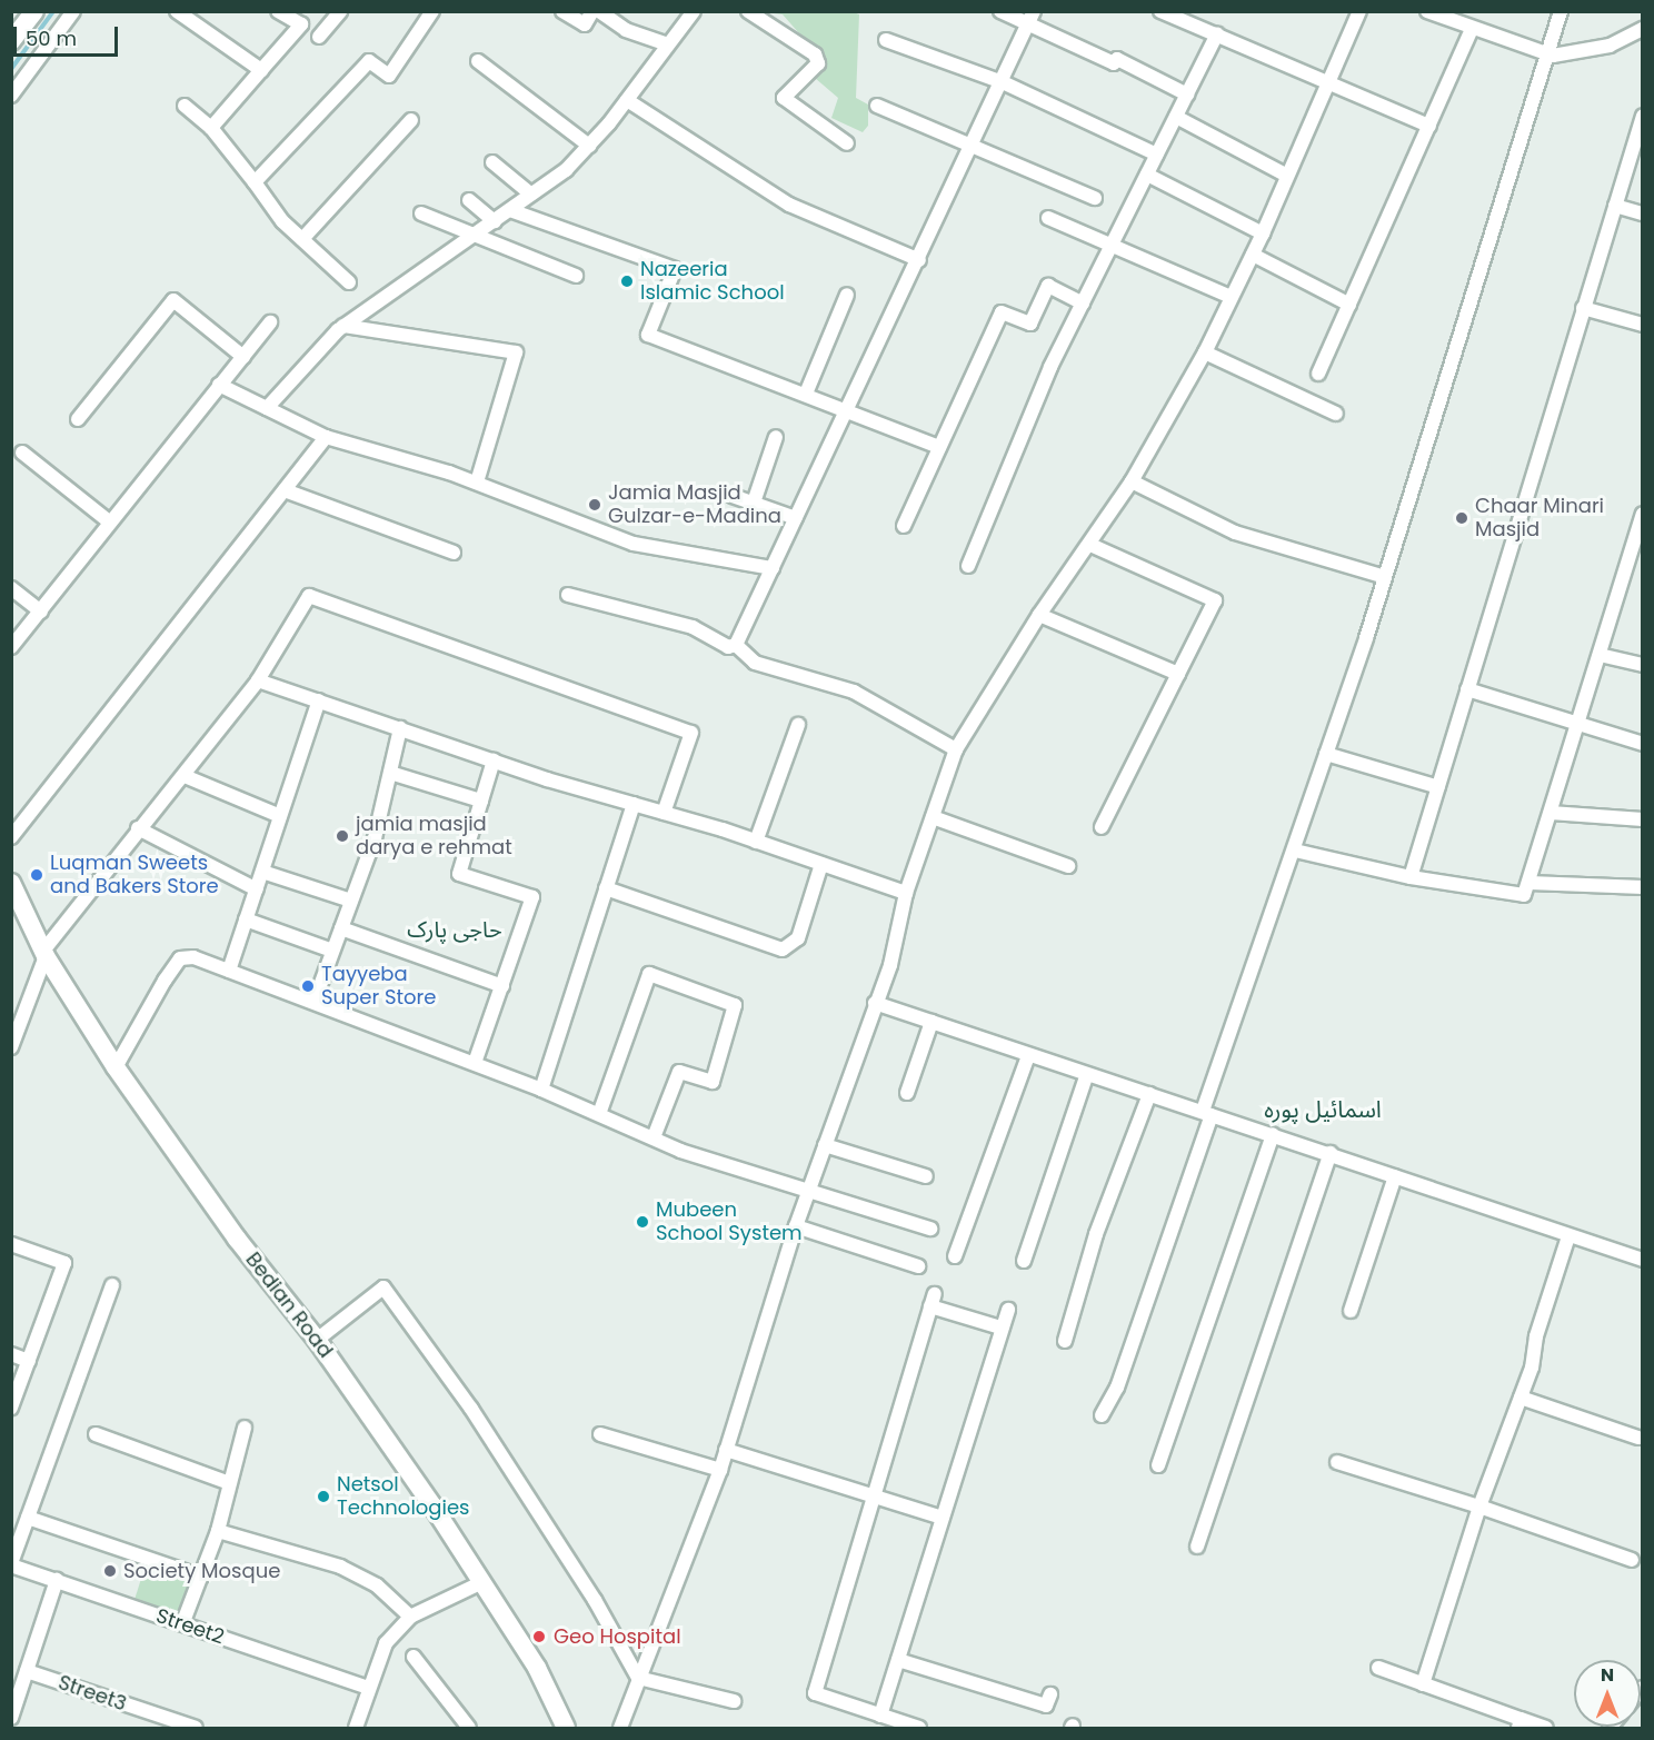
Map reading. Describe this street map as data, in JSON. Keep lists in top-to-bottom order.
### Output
{
  "streets": {
    "main road": ["Bedian Road"],
    "street": ["Street2", "Street3"]
  },
  "districts": ["حاجی پارک", "اسمائیل پورہ"],
  "places": [
    "Nazeeria Islamic School",
    "Jamia Masjid Gulzar-e-Madina",
    "Chaar Minari Masjid",
    "jamia masjid darya e rehmat",
    "Luqman Sweets and Bakers Store",
    "Tayyeba Super Store",
    "Mubeen School System",
    "Netsol Technologies",
    "Society Mosque",
    "Geo Hospital"
  ],
  "scale_bar": "50 m",
  "north": "top"
}
